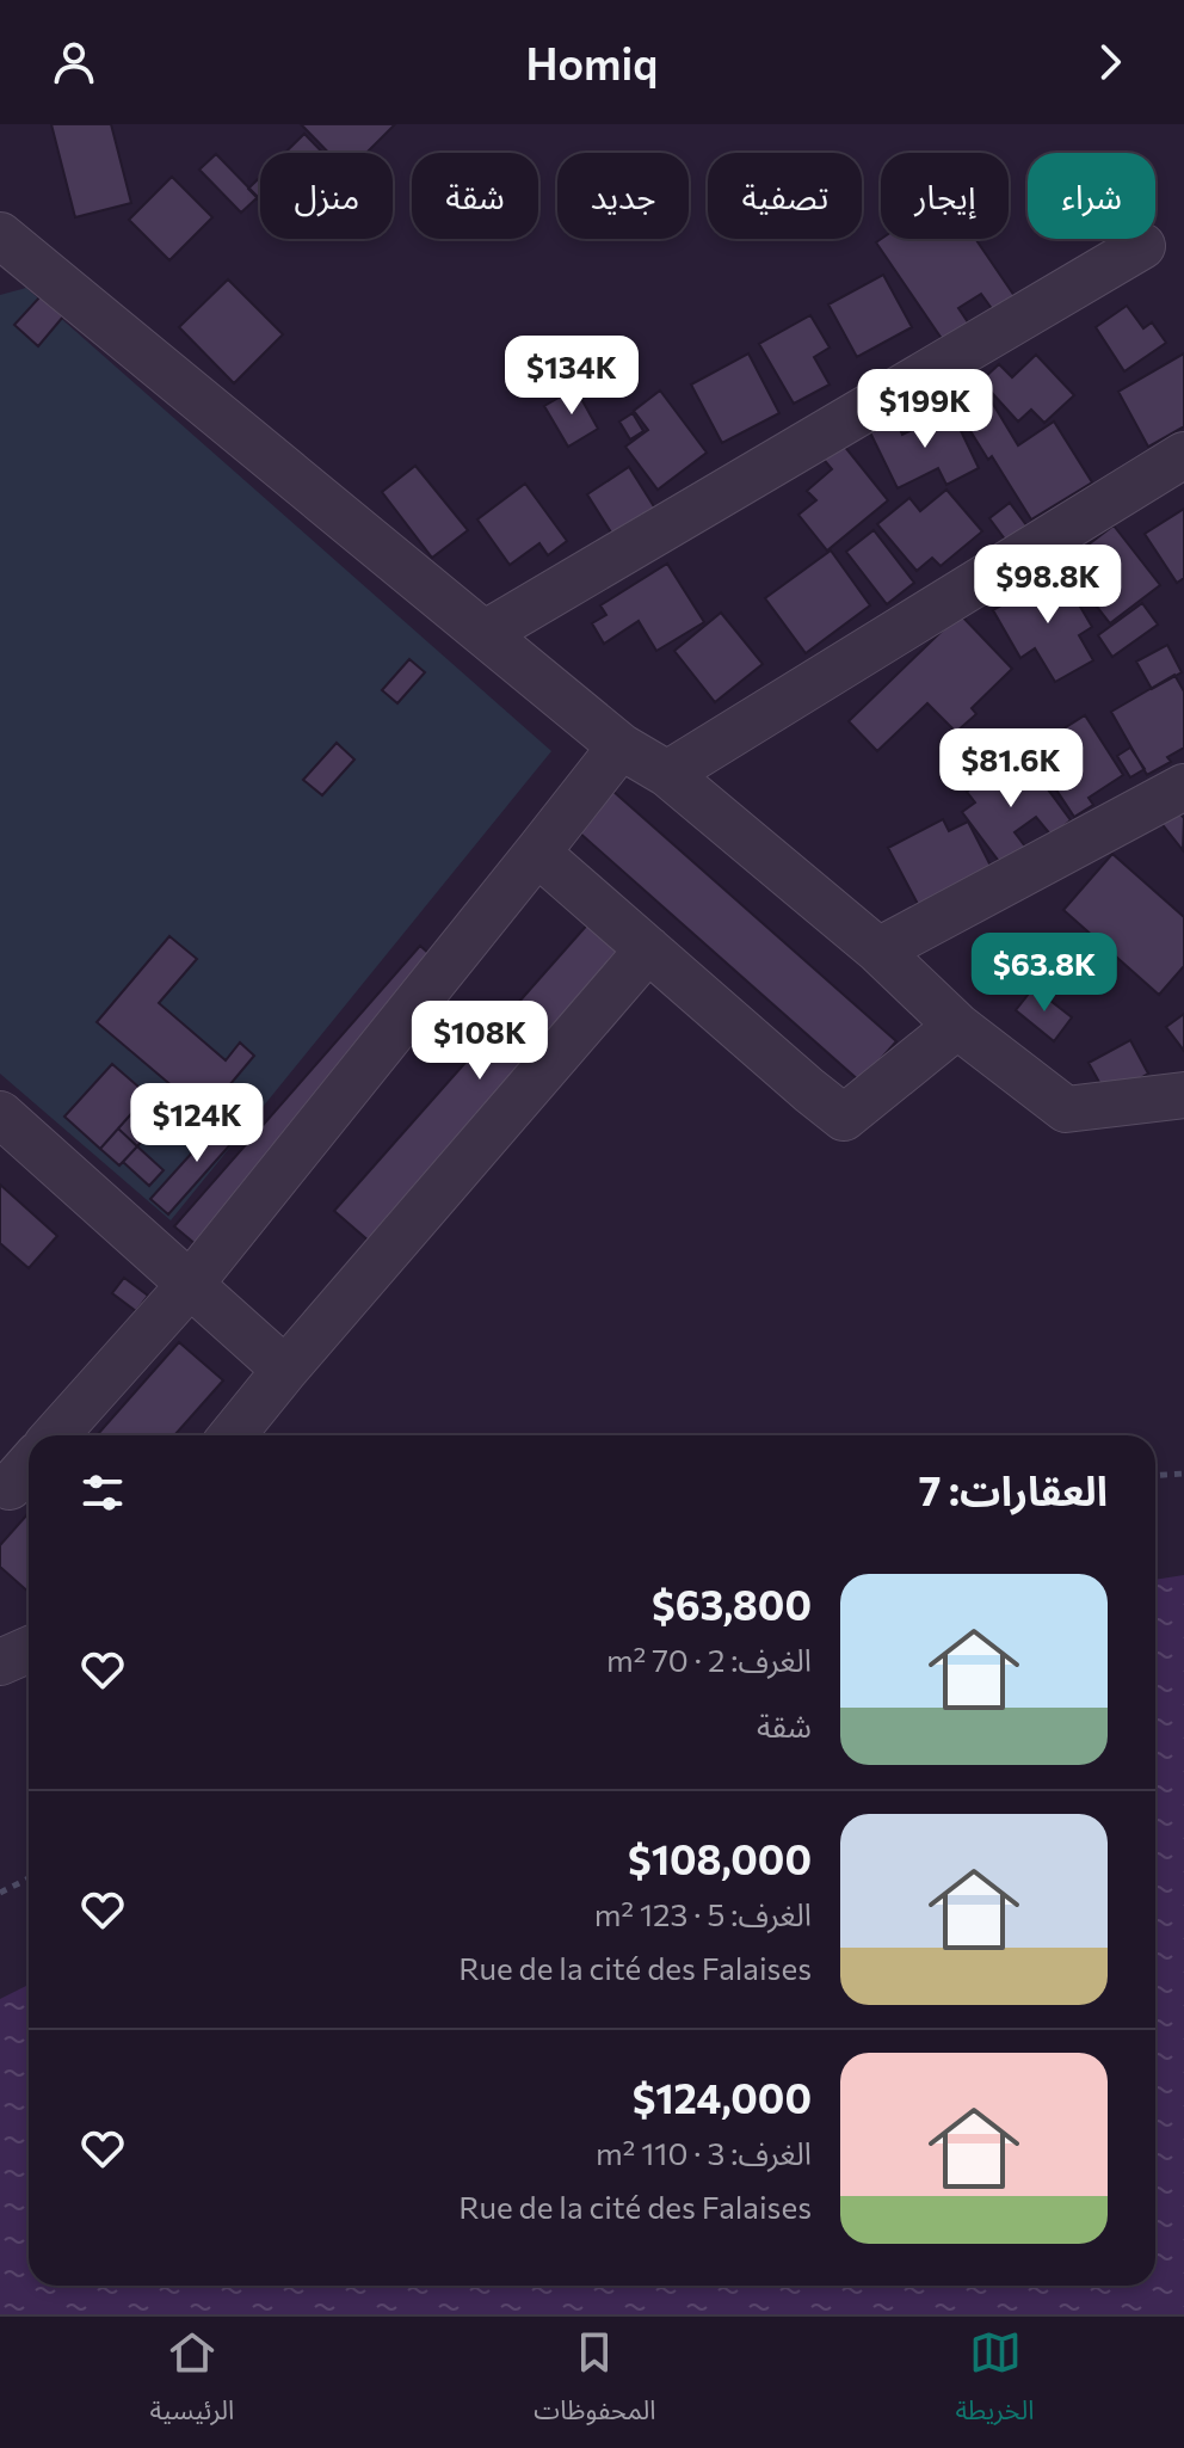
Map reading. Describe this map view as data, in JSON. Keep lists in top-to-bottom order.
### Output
{
  "page": {
    "header": "Homiq",
    "chip": [
      "شراء",
      "إيجار",
      "تصفية",
      "جديد",
      "شقة",
      "منزل"
    ],
    "price": [
      "$134K",
      "$199K",
      "$98.8K",
      "$81.6K",
      "$63.8K",
      "$108K",
      "$124K"
    ],
    "heading": "العقارات: 7",
    "list": [
      {
        "name": "$63,800",
        "note": "الغرف: 2 · 70 m² · شقة"
      },
      {
        "name": "$108,000",
        "note": "الغرف: 5 · 123 m² · Rue de la cité des Falaises"
      },
      {
        "name": "$124,000",
        "note": "الغرف: 3 · 110 m² · Rue de la cité des Falaises"
      }
    ],
    "tabs": ["الخريطة", "المحفوظات", "الرئيسية"]
  }
}
